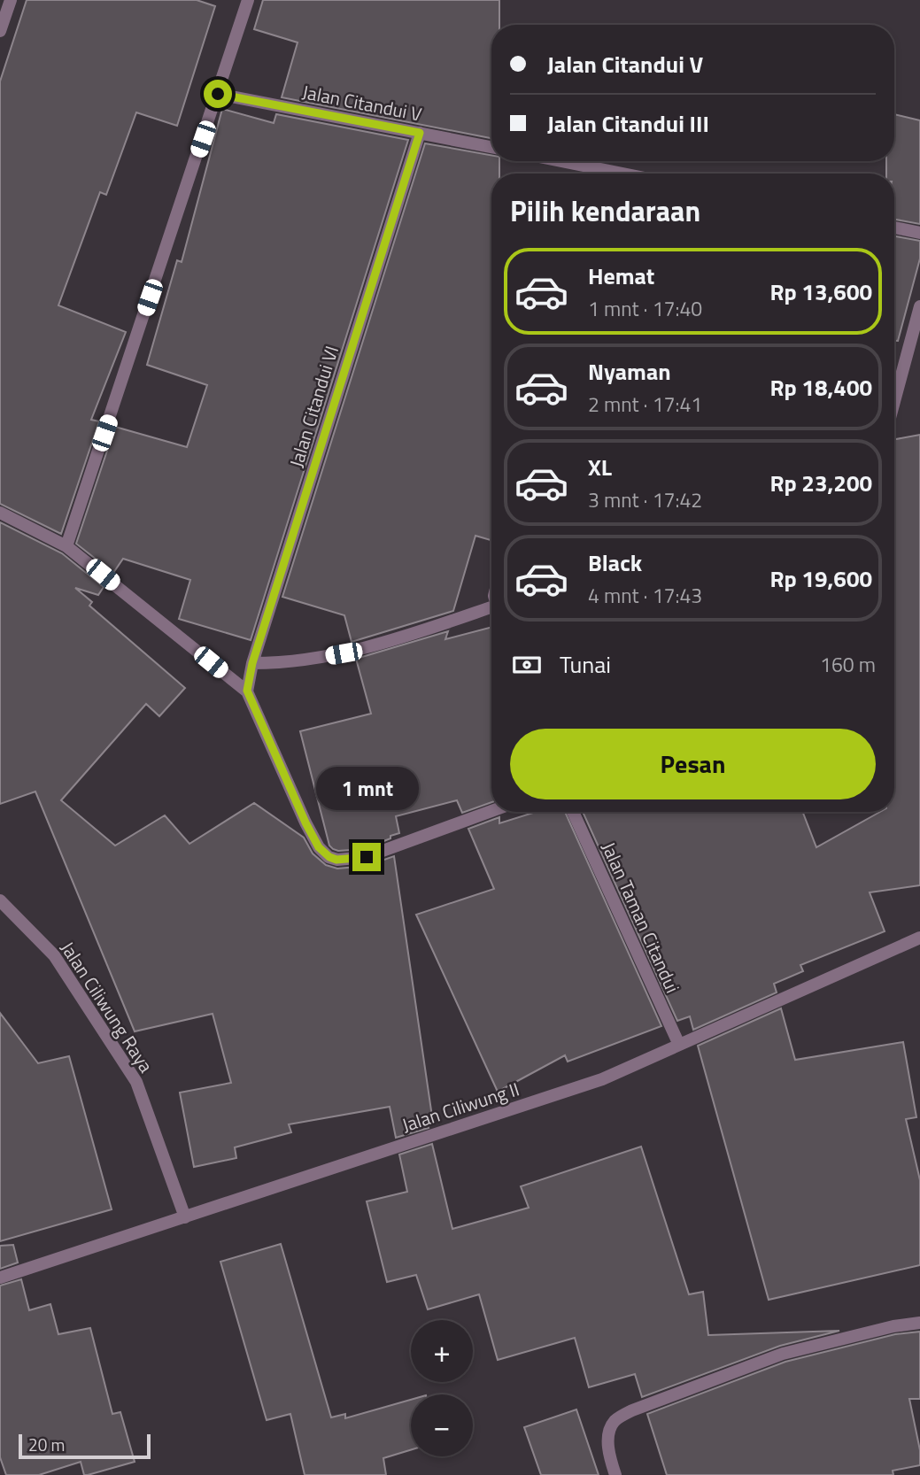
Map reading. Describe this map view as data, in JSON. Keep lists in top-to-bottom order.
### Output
{
  "streets": {
    "street": [
      "Jalan Citandui V",
      "Jalan Citandui VI",
      "Jalan Taman Citandui",
      "Jalan Ciliwung Raya",
      "Jalan Ciliwung II"
    ]
  },
  "crossings": [
    ["Jalan Citandui V", "Jalan Citandui VI"],
    ["Jalan Taman Citandui", "Jalan Ciliwung II"],
    ["Jalan Ciliwung Raya", "Jalan Ciliwung II"]
  ],
  "scale_bar": "20 m",
  "page": {
    "banner": ["Jalan Citandui V", "Jalan Citandui III"],
    "heading": "Pilih kendaraan",
    "list": [
      {
        "name": "Hemat",
        "note": "1 mnt · 17:40",
        "value": "Rp 13,600"
      },
      {
        "name": "Nyaman",
        "note": "2 mnt · 17:41",
        "value": "Rp 18,400"
      },
      {
        "name": "XL",
        "note": "3 mnt · 17:42",
        "value": "Rp 23,200"
      },
      {
        "name": "Black",
        "note": "4 mnt · 17:43",
        "value": "Rp 19,600"
      }
    ],
    "pay": ["Tunai", "160 m"],
    "buttons": "Pesan",
    "bubble": "1 mnt",
    "map_buttons": ["+", "−"],
    "scale": "20 m"
  }
}
